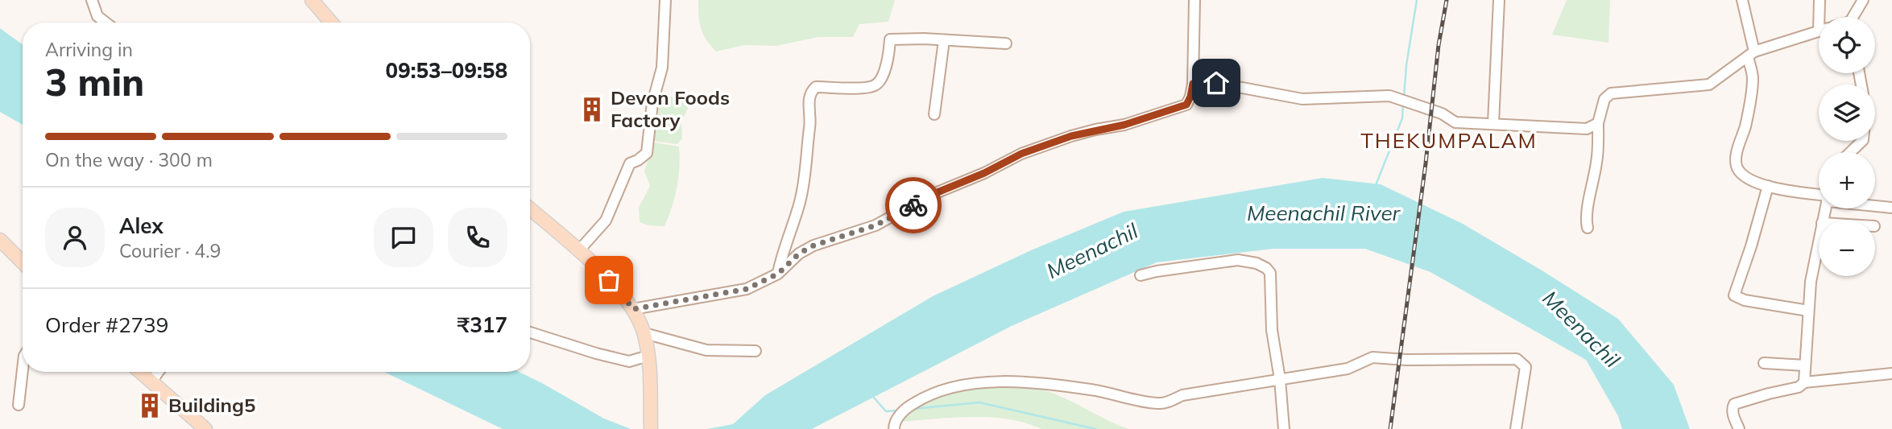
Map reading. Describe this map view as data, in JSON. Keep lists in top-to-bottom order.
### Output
{
  "districts": ["THEKUMPALAM"],
  "water": ["Meenachil River", "Meenachil"],
  "places": {
    "building": ["Devon Foods Factory", "Building5"]
  },
  "page": {
    "map_buttons": ["+", "−"],
    "heading": ["3 min", "Arriving in", "09:53–09:58"],
    "panel": [
      "Alex",
      "Courier · 4.9",
      "Order #2739",
      "₹317"
    ],
    "bar": "On the way · 300 m"
  }
}
